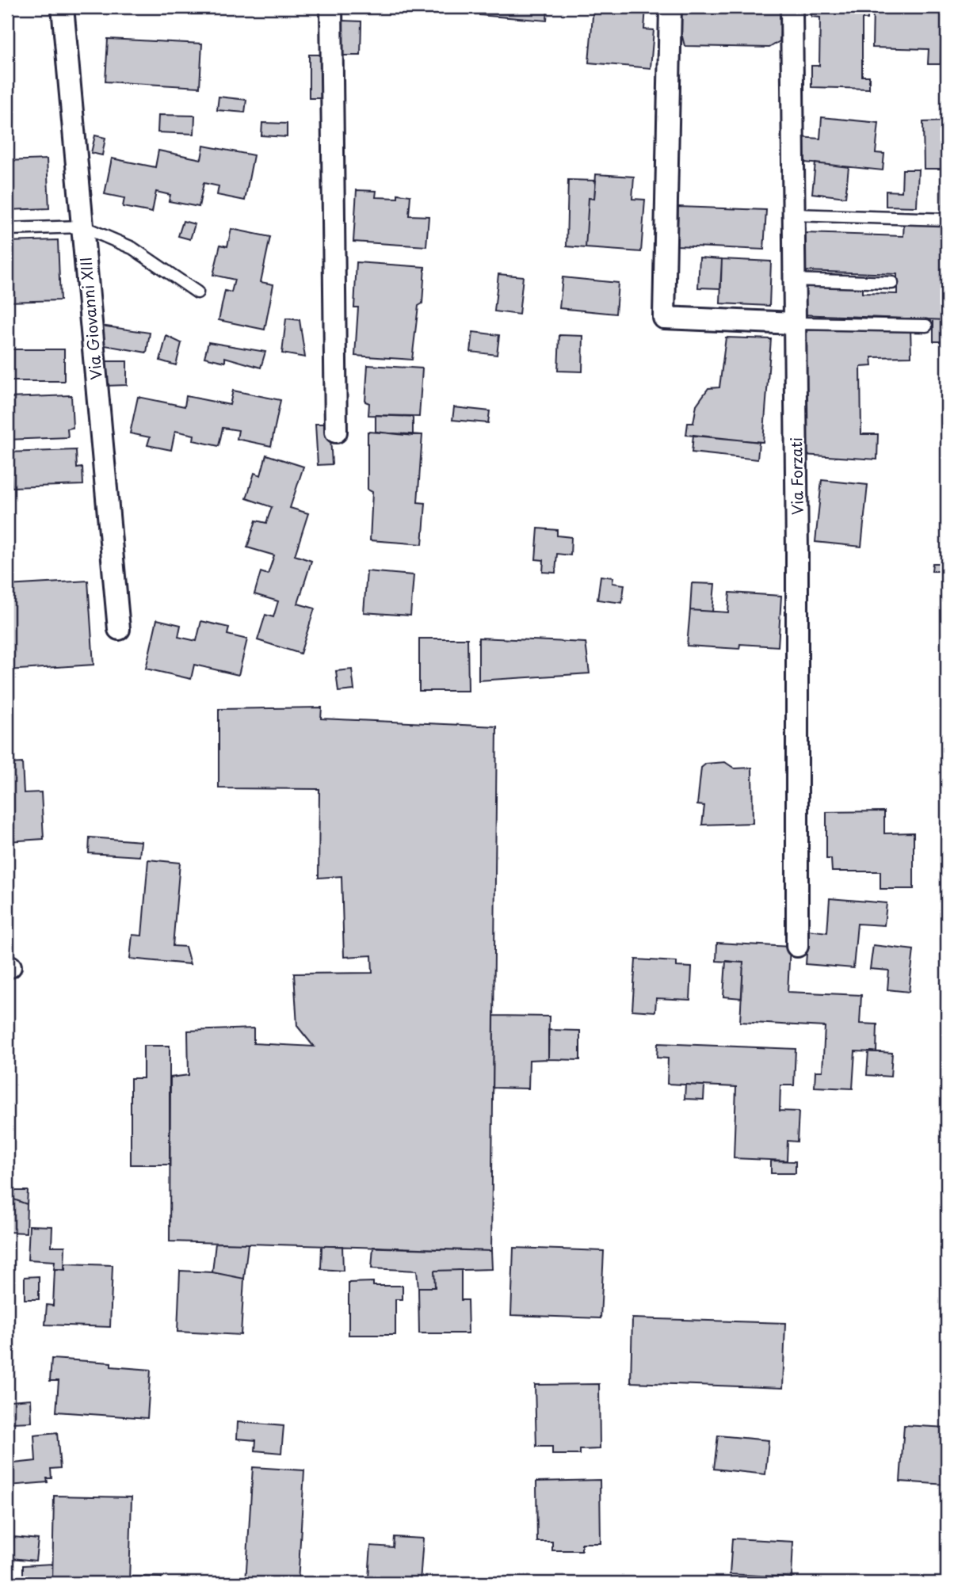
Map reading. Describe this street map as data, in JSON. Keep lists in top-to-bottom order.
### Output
{
  "streets": {
    "street": ["Via Giovanni XIII", "Via Forzati"]
  }
}
